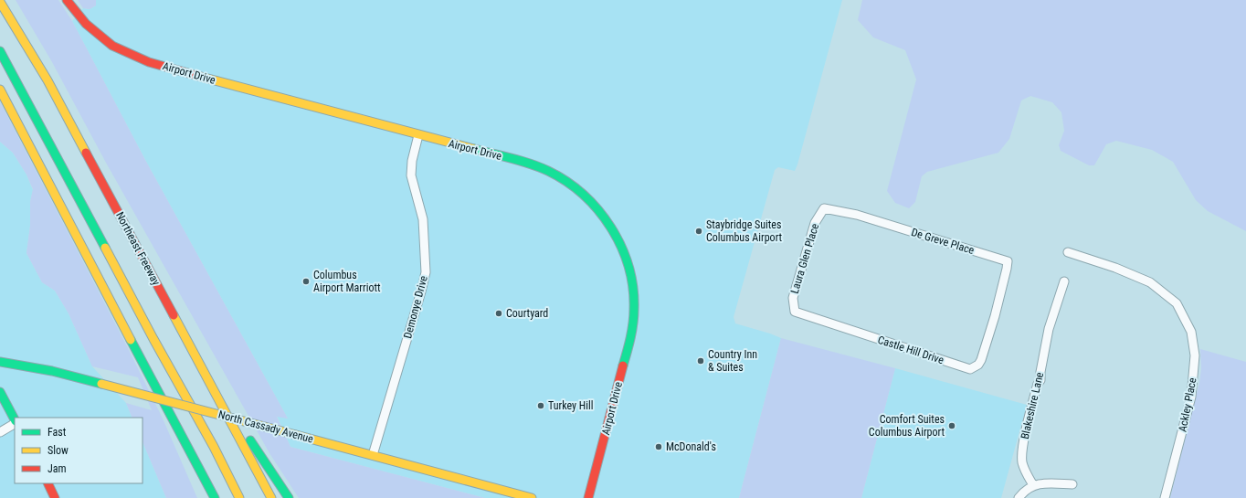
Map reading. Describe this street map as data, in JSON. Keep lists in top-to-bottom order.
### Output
{
  "streets": {
    "main road": ["Airport Drive", "Northeast Freeway", "North Cassady Avenue"],
    "street": [
      "De Greve Place",
      "Laura Glen Place",
      "Demonye Drive",
      "Castle Hill Drive",
      "Ackley Place",
      "Blakeshire Lane"
    ]
  },
  "crossings": [
    ["Airport Drive", "Demonye Drive"],
    ["De Greve Place", "Laura Glen Place"],
    ["De Greve Place", "Castle Hill Drive"],
    ["Laura Glen Place", "Castle Hill Drive"],
    ["Demonye Drive", "North Cassady Avenue"]
  ],
  "places": [
    "Staybridge Suites Columbus Airport",
    "Columbus Airport Marriott",
    "Courtyard",
    "Country Inn & Suites",
    "Turkey Hill",
    "Comfort Suites Columbus Airport",
    "McDonald's"
  ],
  "legend": ["Fast", "Slow", "Jam"]
}
